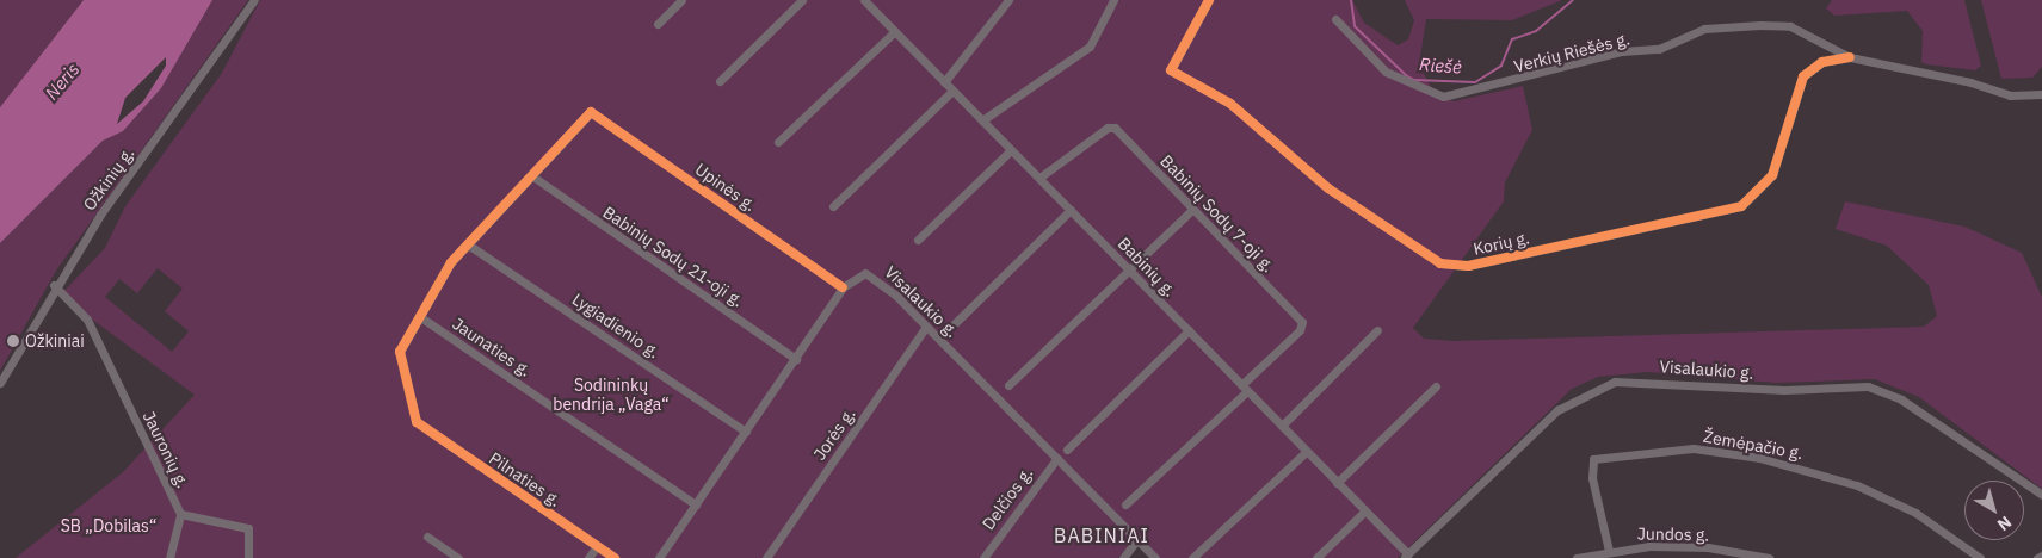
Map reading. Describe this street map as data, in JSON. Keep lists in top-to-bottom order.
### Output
{
  "streets": {
    "street": [
      "Verkių Riešės g.",
      "Ožkinių g.",
      "Upinės g.",
      "Babinių Sodų 7-oji g.",
      "Korių g.",
      "Babinių Sodų 21-oji g.",
      "Babinių g.",
      "Visalaukio g.",
      "Lygiadienio g.",
      "Jaunaties g.",
      "Jorės g.",
      "Žemėpačio g.",
      "Jauronių g.",
      "Pilnaties g.",
      "Delčios g.",
      "Jundos g."
    ]
  },
  "crossings": [
    ["Verkių Riešės g.", "Korių g."],
    ["Ožkinių g.", "Jauronių g."],
    ["Upinės g.", "Babinių Sodų 21-oji g."],
    ["Upinės g.", "Visalaukio g."],
    ["Babinių Sodų 7-oji g.", "Babinių g."],
    ["Babinių Sodų 21-oji g.", "Visalaukio g."],
    ["Babinių g.", "Visalaukio g."],
    ["Visalaukio g.", "Lygiadienio g."],
    ["Visalaukio g.", "Jaunaties g."],
    ["Visalaukio g.", "Jorės g."],
    ["Visalaukio g.", "Delčios g."],
    ["Jaunaties g.", "Pilnaties g."],
    ["Žemėpačio g.", "Jundos g."]
  ],
  "districts": ["BABINIAI"],
  "water": ["Riešė", "Neris"],
  "parks": ["Sodininkų bendrija „Vaga“", "SB „Dobilas“"],
  "places": ["Ožkiniai"],
  "north": "bottom right"
}
